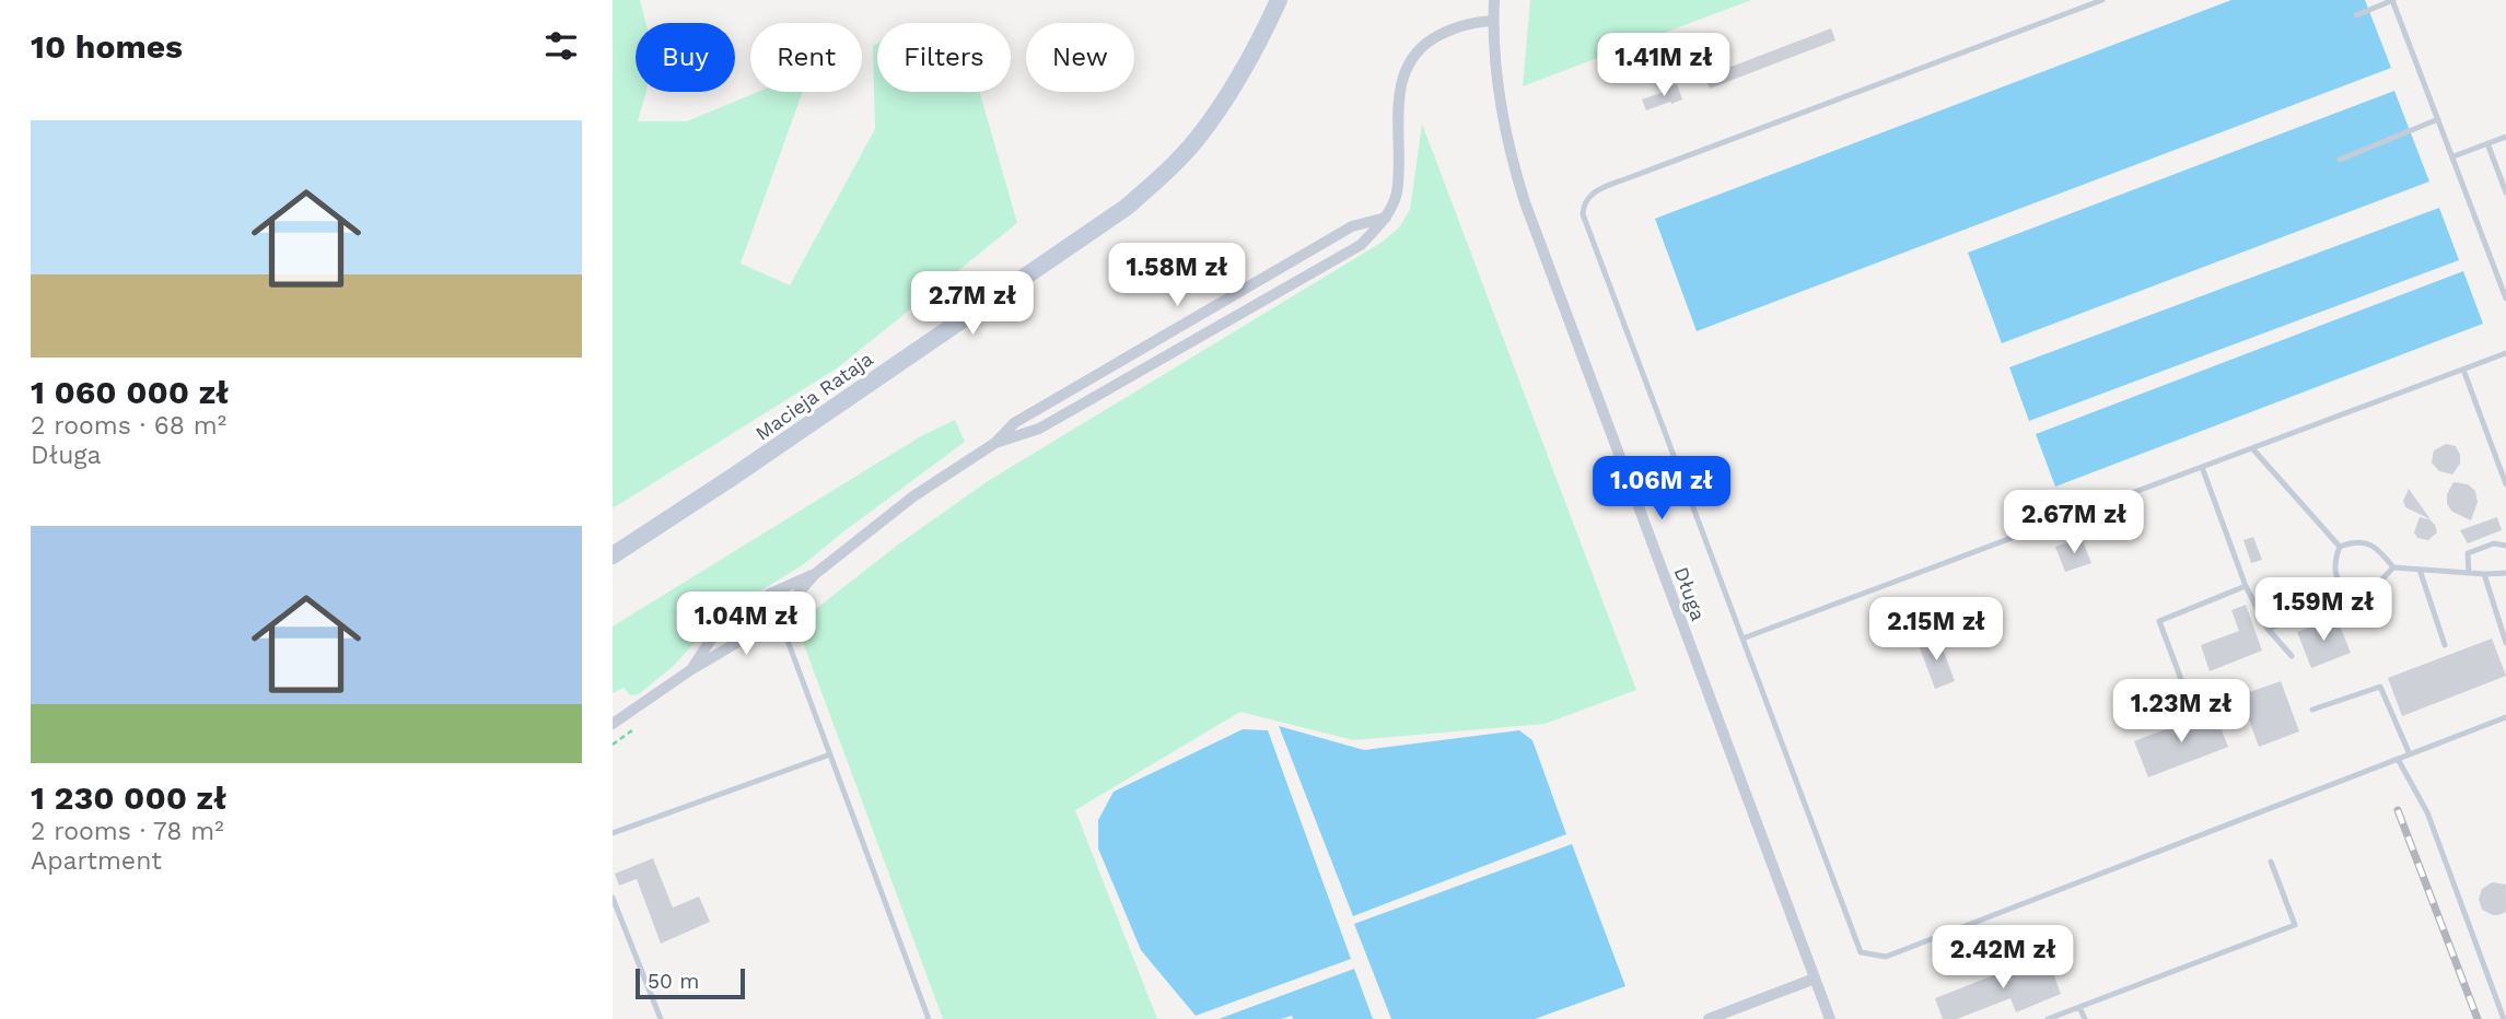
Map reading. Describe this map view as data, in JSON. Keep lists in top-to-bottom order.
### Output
{
  "streets": {
    "main road": ["Macieja Rataja"],
    "street": ["Długa"]
  },
  "scale_bar": "50 m",
  "page": {
    "heading": "10 homes",
    "chip": [
      "Buy",
      "Rent",
      "Filters",
      "New"
    ],
    "price": [
      "1.41M zł",
      "1.58M zł",
      "2.7M zł",
      "1.06M zł",
      "2.67M zł",
      "1.59M zł",
      "1.04M zł",
      "2.15M zł",
      "1.23M zł",
      "2.42M zł"
    ],
    "list": [
      {
        "name": "1 060 000 zł",
        "note": "2 rooms · 68 m² · Długa"
      },
      {
        "name": "1 230 000 zł",
        "note": "2 rooms · 78 m² · Apartment"
      }
    ],
    "scale": "50 m"
  }
}
